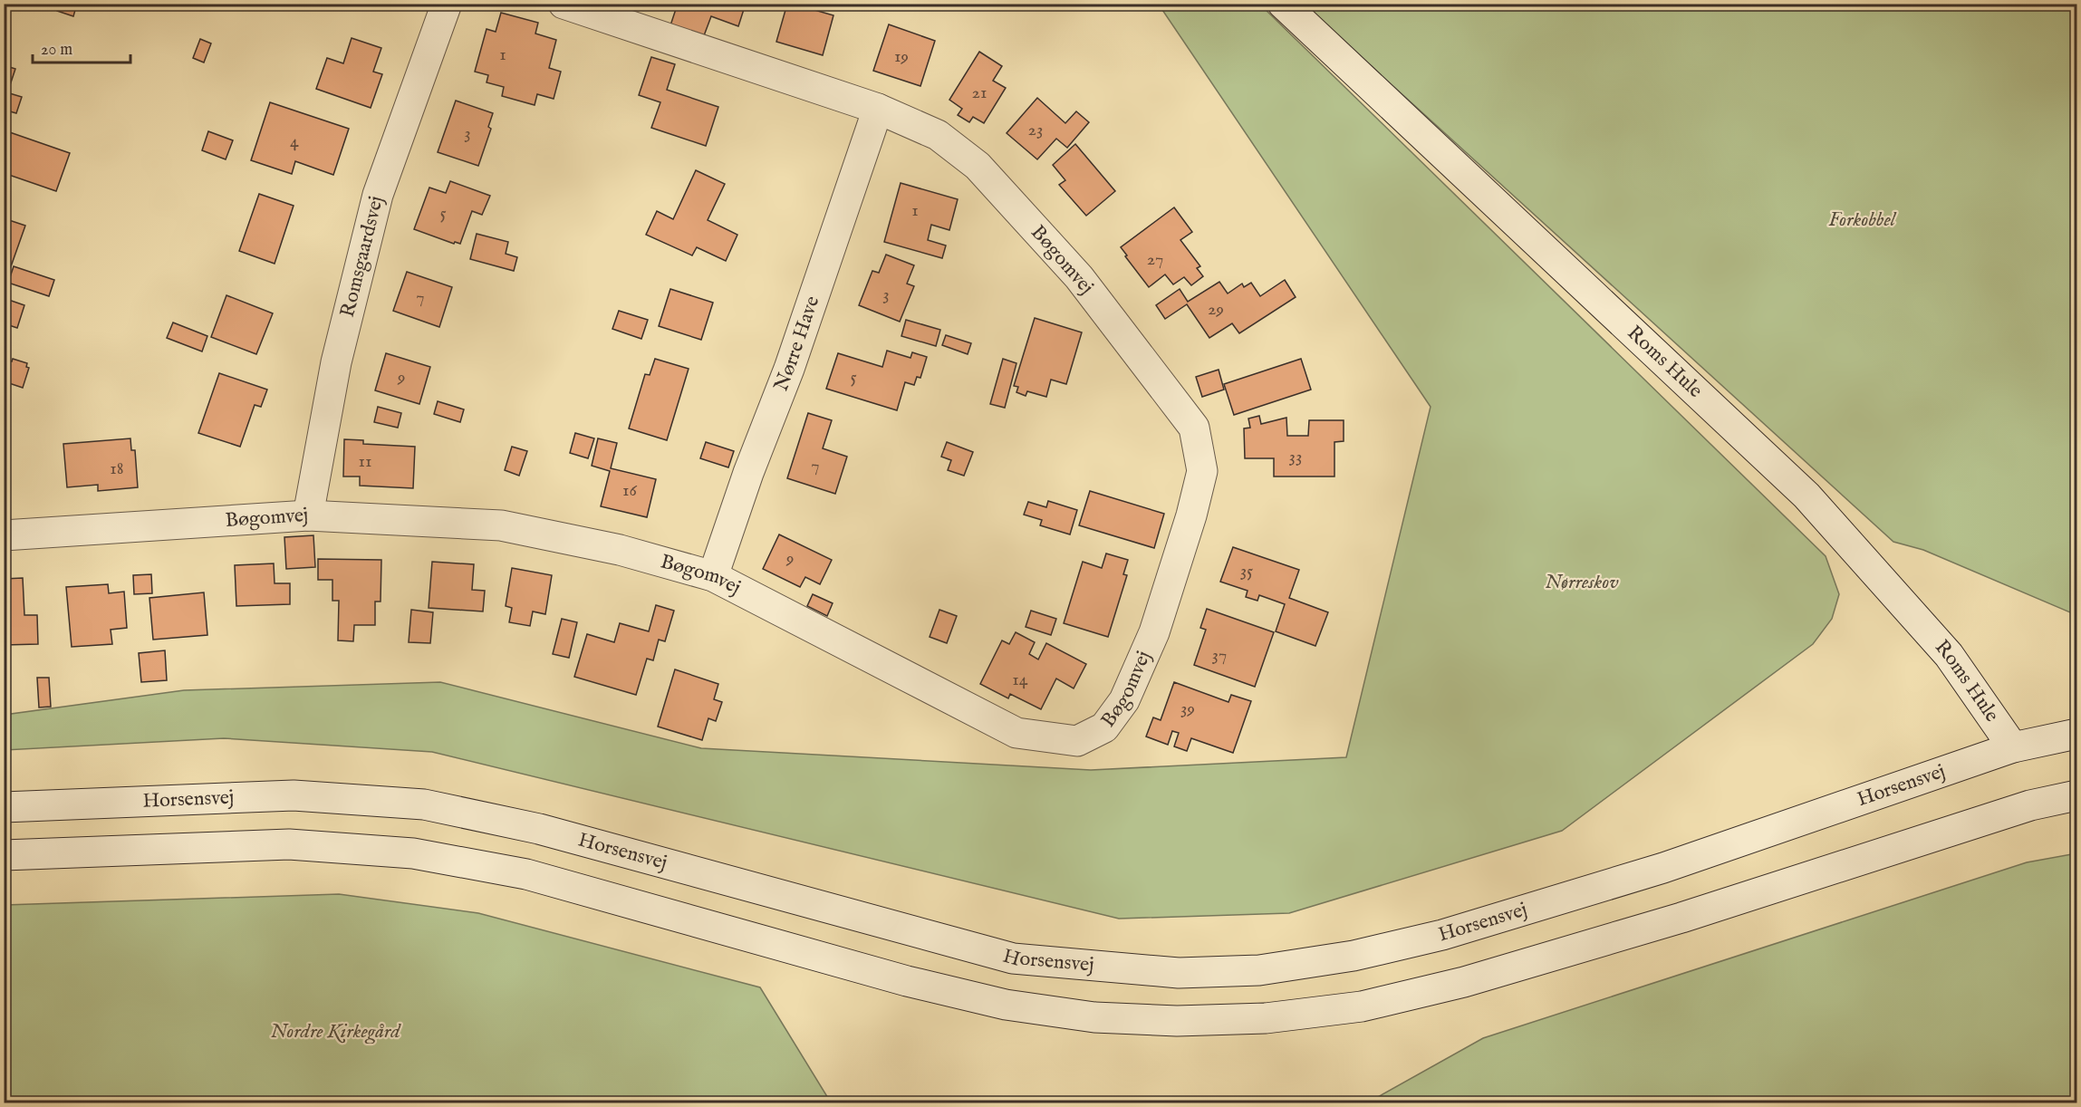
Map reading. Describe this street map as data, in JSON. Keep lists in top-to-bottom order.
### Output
{
  "streets": {
    "street": [
      "Romsgaardsvej",
      "Bøgomvej",
      "Nørre Have",
      "Roms Hule",
      "Horsensvej"
    ]
  },
  "crossings": [
    ["Romsgaardsvej", "Bøgomvej"],
    ["Bøgomvej", "Nørre Have"],
    ["Roms Hule", "Horsensvej"]
  ],
  "parks": ["Forkobbel", "Nørreskov", "Nordre Kirkegård"],
  "house_numbers": [
    "1",
    "19",
    "21",
    "23",
    "3",
    "4",
    "1",
    "5",
    "27",
    "3",
    "7",
    "29",
    "9",
    "5",
    "33",
    "11",
    "7",
    "18",
    "16",
    "9",
    "35",
    "37",
    "14",
    "39"
  ],
  "scale_bar": "20 m"
}
